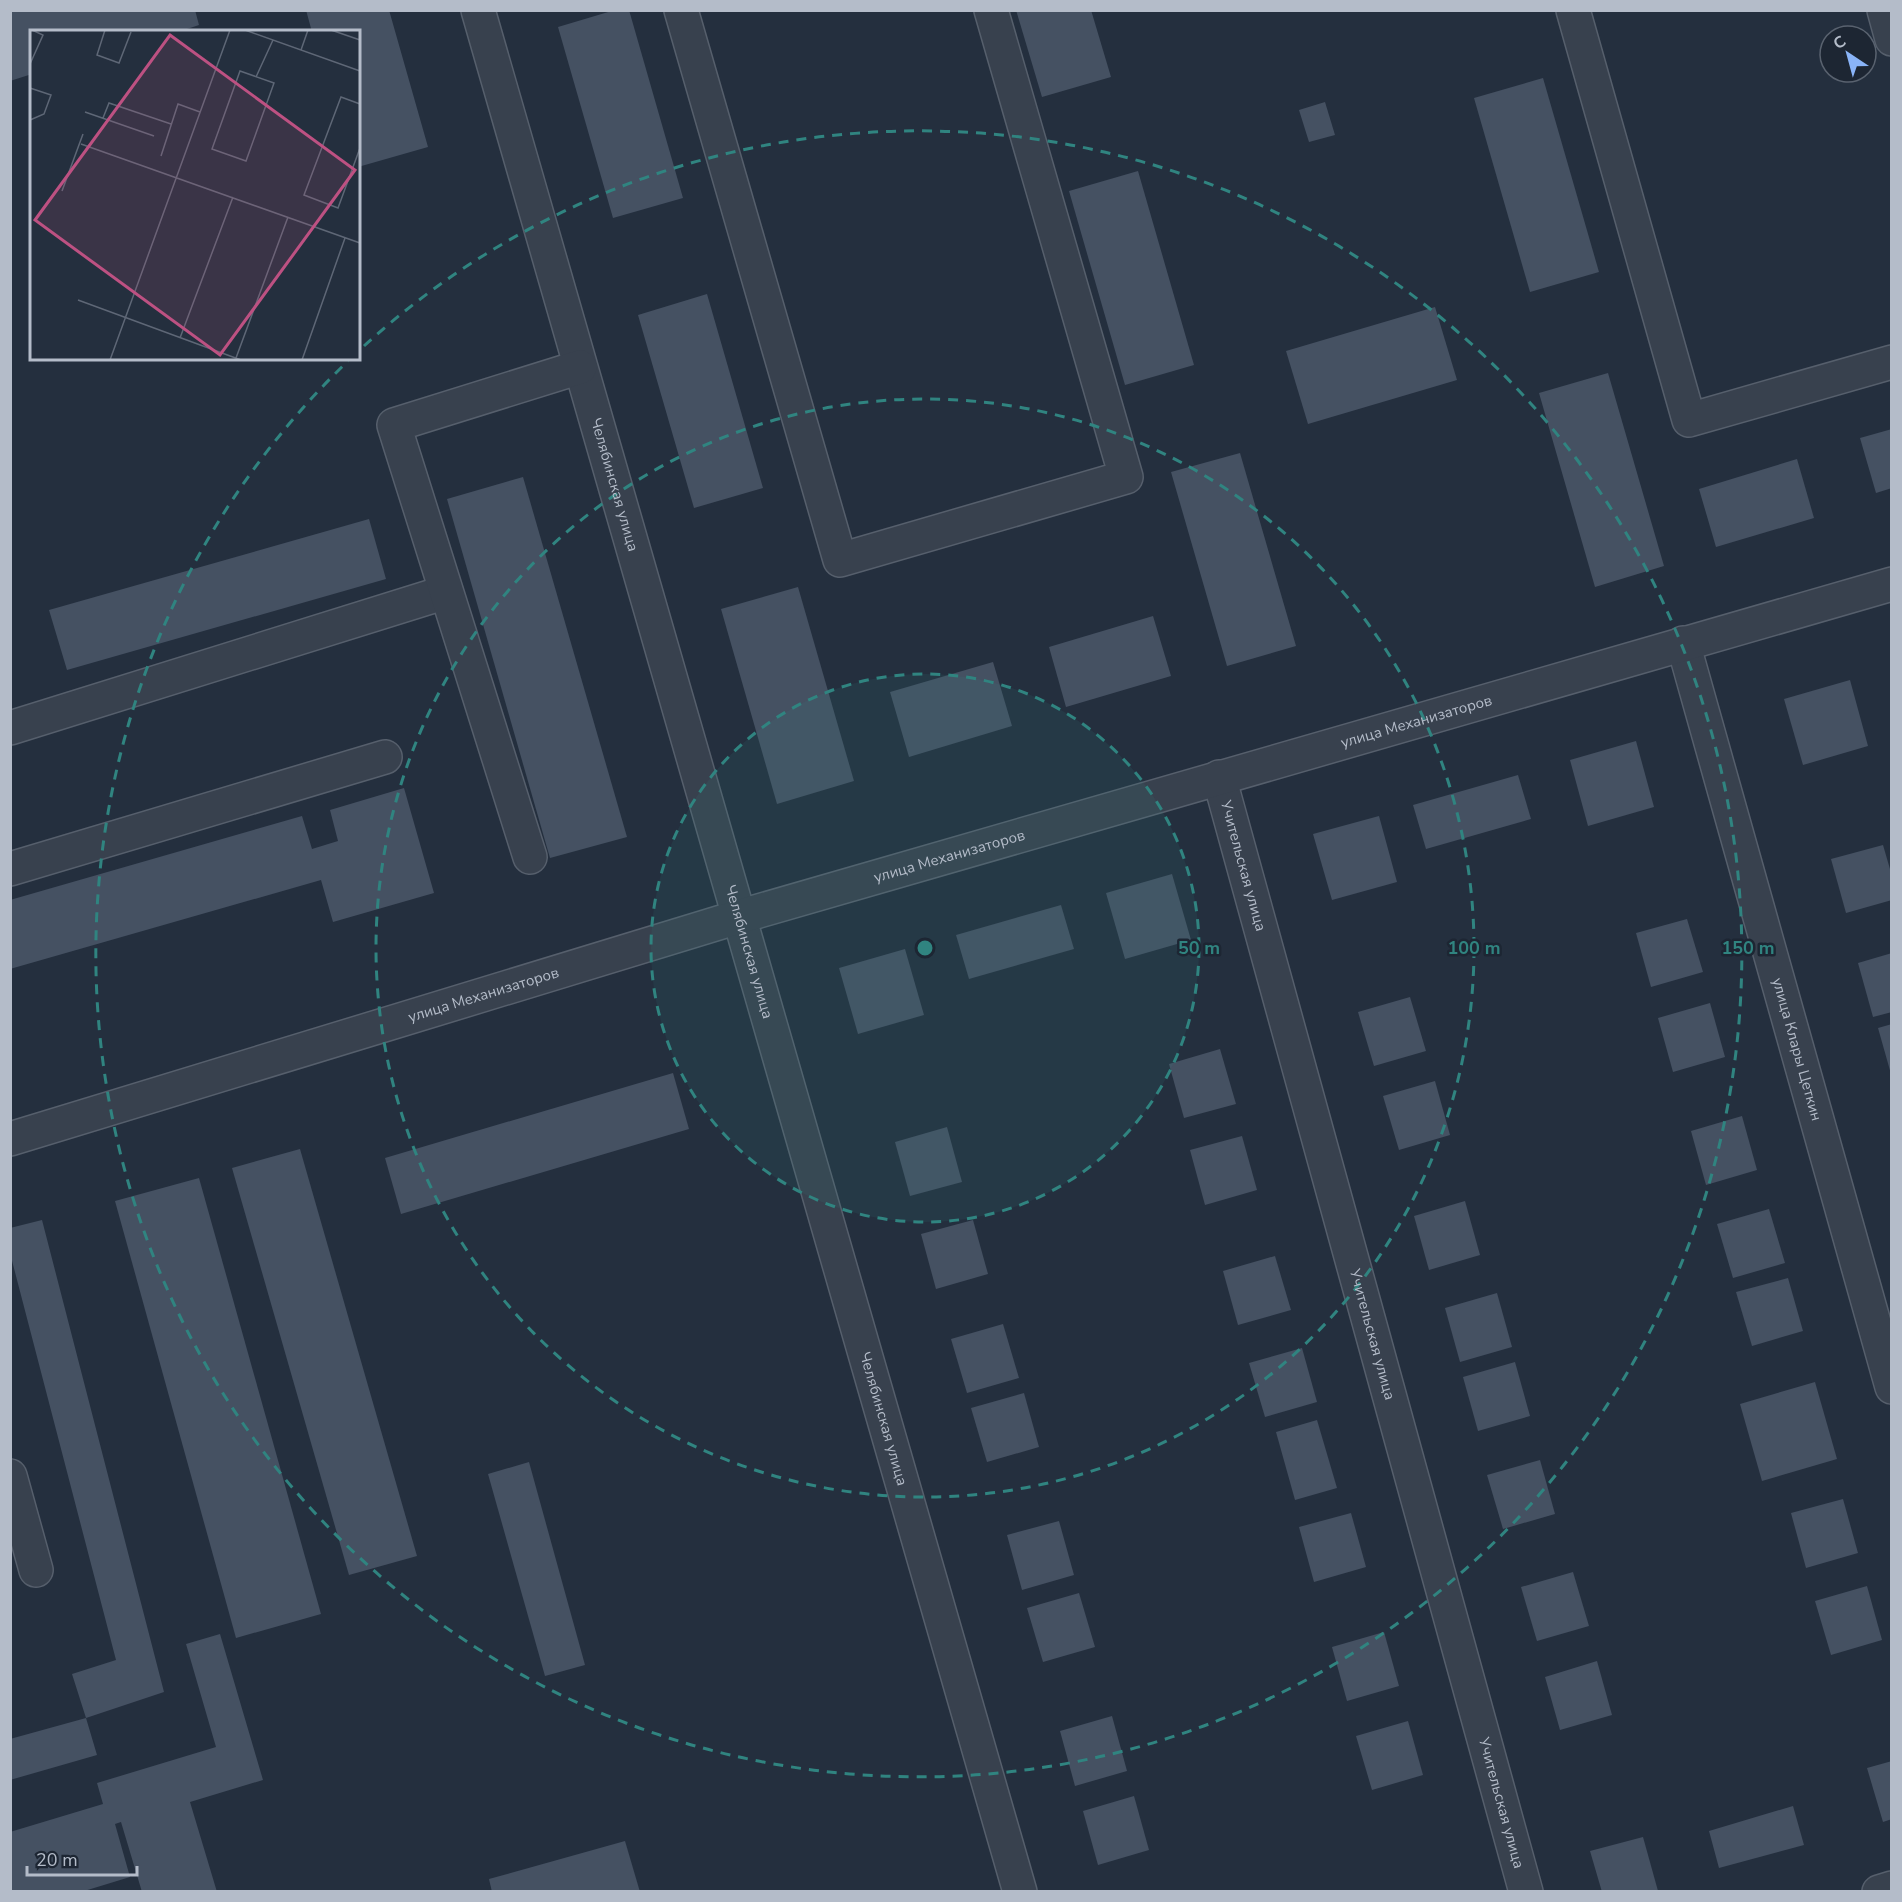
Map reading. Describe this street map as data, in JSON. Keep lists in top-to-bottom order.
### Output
{
  "streets": {
    "street": [
      "Челябинская улица",
      "улица Механизаторов",
      "Учительская улица",
      "улица Клары Цеткин"
    ]
  },
  "crossings": [
    ["Челябинская улица", "улица Механизаторов"],
    ["улица Механизаторов", "Учительская улица"],
    ["улица Механизаторов", "улица Клары Цеткин"]
  ],
  "scale_bar": "20 m",
  "north": "top left",
  "rings": ["50 m", "100 m", "150 m"]
}
